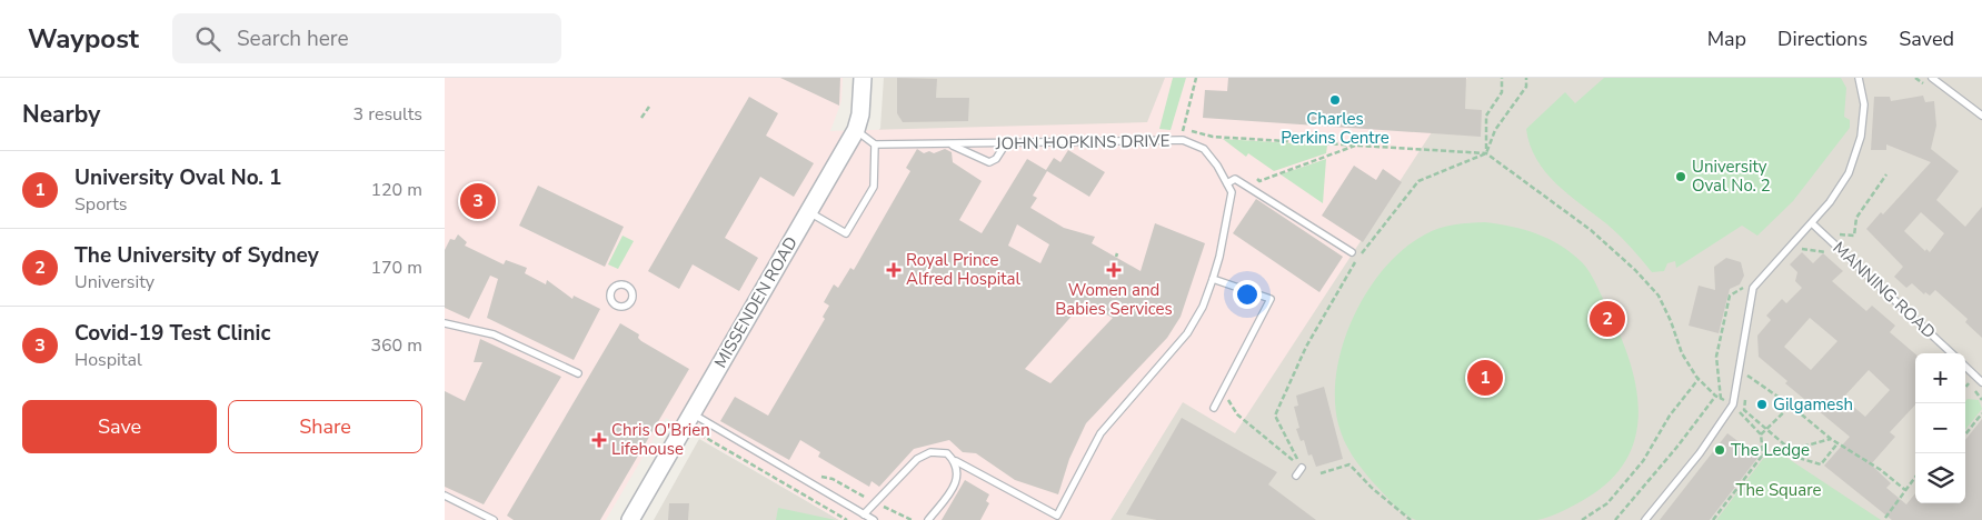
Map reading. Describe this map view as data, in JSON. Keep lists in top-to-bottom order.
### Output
{
  "streets": {
    "street": ["MISSENDEN ROAD"],
    "lane": ["JOHN HOPKINS DRIVE", "MANNING ROAD"]
  },
  "parks": ["The Square"],
  "places": {
    "other": [
      "Charles Perkins Centre",
      "University Oval No. 2",
      "Gilgamesh",
      "The Ledge"
    ],
    "health": ["Royal Prince Alfred Hospital", "Women and Babies Services", "Chris O'Brien Lifehouse"]
  },
  "page": {
    "header": "Waypost",
    "search": "Search here",
    "nav": ["Map", "Directions", "Saved"],
    "heading": ["Nearby", "3 results"],
    "list": [
      {
        "mark": "1",
        "name": "University Oval No. 1",
        "note": "Sports",
        "value": "120 m"
      },
      {
        "mark": "2",
        "name": "The University of Sydney",
        "note": "University",
        "value": "170 m"
      },
      {
        "mark": "3",
        "name": "Covid-19 Test Clinic",
        "note": "Hospital",
        "value": "360 m"
      }
    ],
    "pins": ["3", "2", "1"],
    "map_buttons": ["+", "−"],
    "buttons": ["Save", "Share"]
  }
}
